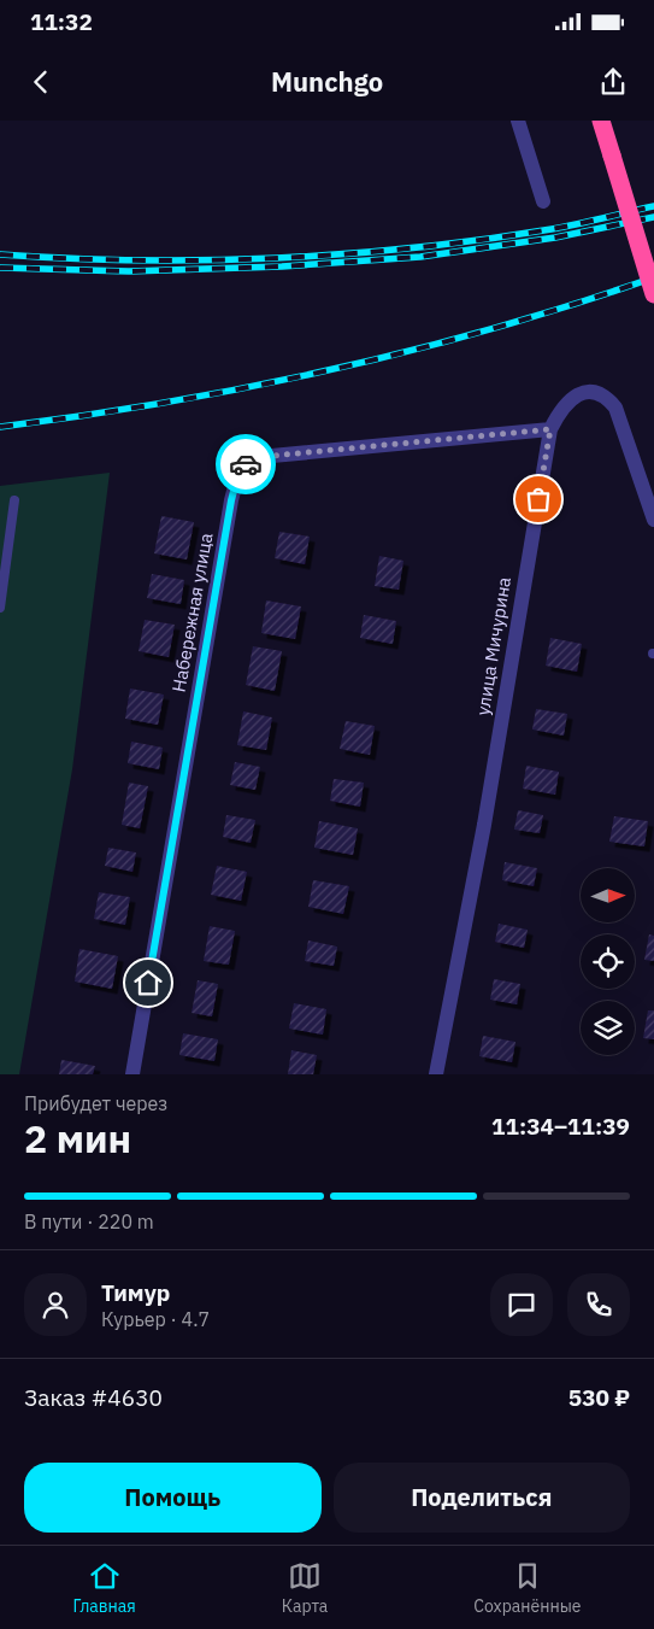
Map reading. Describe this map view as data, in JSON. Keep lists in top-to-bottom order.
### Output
{
  "streets": {
    "street": ["Набережная улица", "улица Мичурина"]
  },
  "crossings": [
    ["Набережная улица", "улица Мичурина"]
  ],
  "north": "right",
  "page": {
    "status": "11:32",
    "header": "Munchgo",
    "heading": ["2 мин", "Прибудет через", "11:34–11:39"],
    "panel": [
      "Тимур",
      "Курьер · 4.7",
      "Заказ #4630",
      "530 ₽"
    ],
    "bar": "В пути · 220 m",
    "buttons": ["Помощь", "Поделиться"],
    "tabs": ["Главная", "Карта", "Сохранённые"]
  }
}
